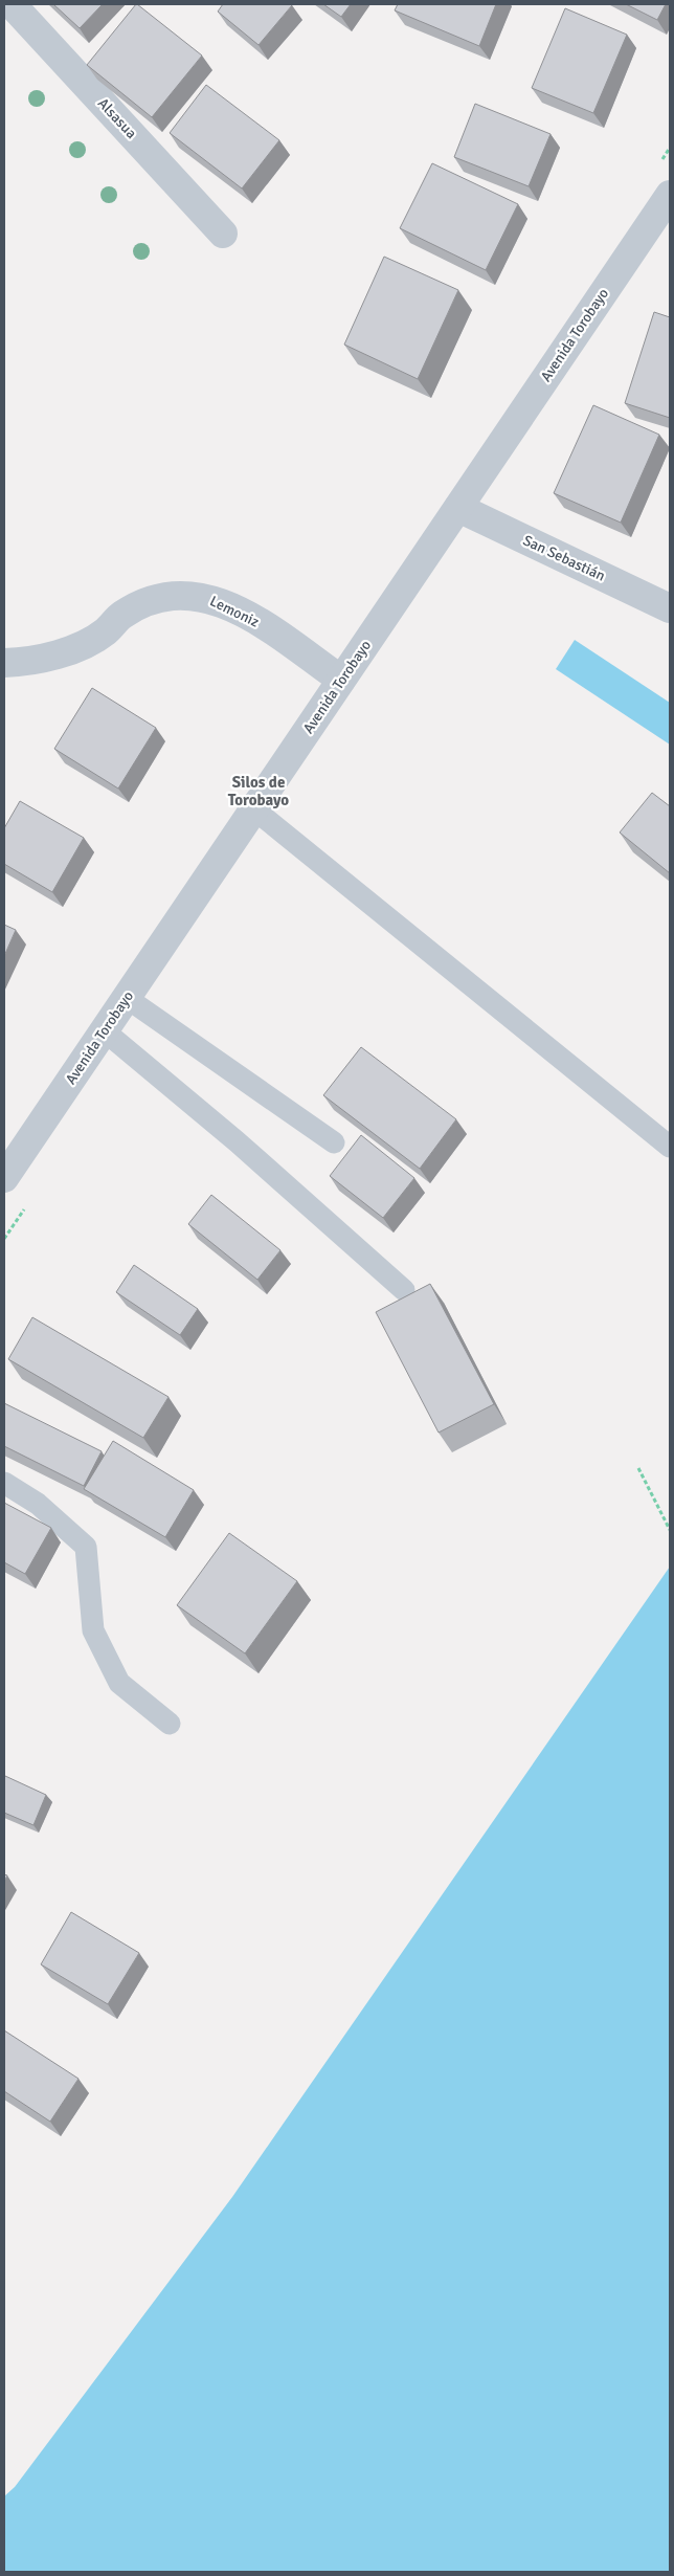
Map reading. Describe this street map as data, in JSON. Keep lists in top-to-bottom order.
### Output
{
  "streets": {
    "street": [
      "Alsasua",
      "Avenida Torobayo",
      "San Sebastián",
      "Lemoniz"
    ]
  },
  "crossings": [
    ["Avenida Torobayo", "San Sebastián"],
    ["Avenida Torobayo", "Lemoniz"]
  ],
  "districts": ["Silos de Torobayo"]
}
